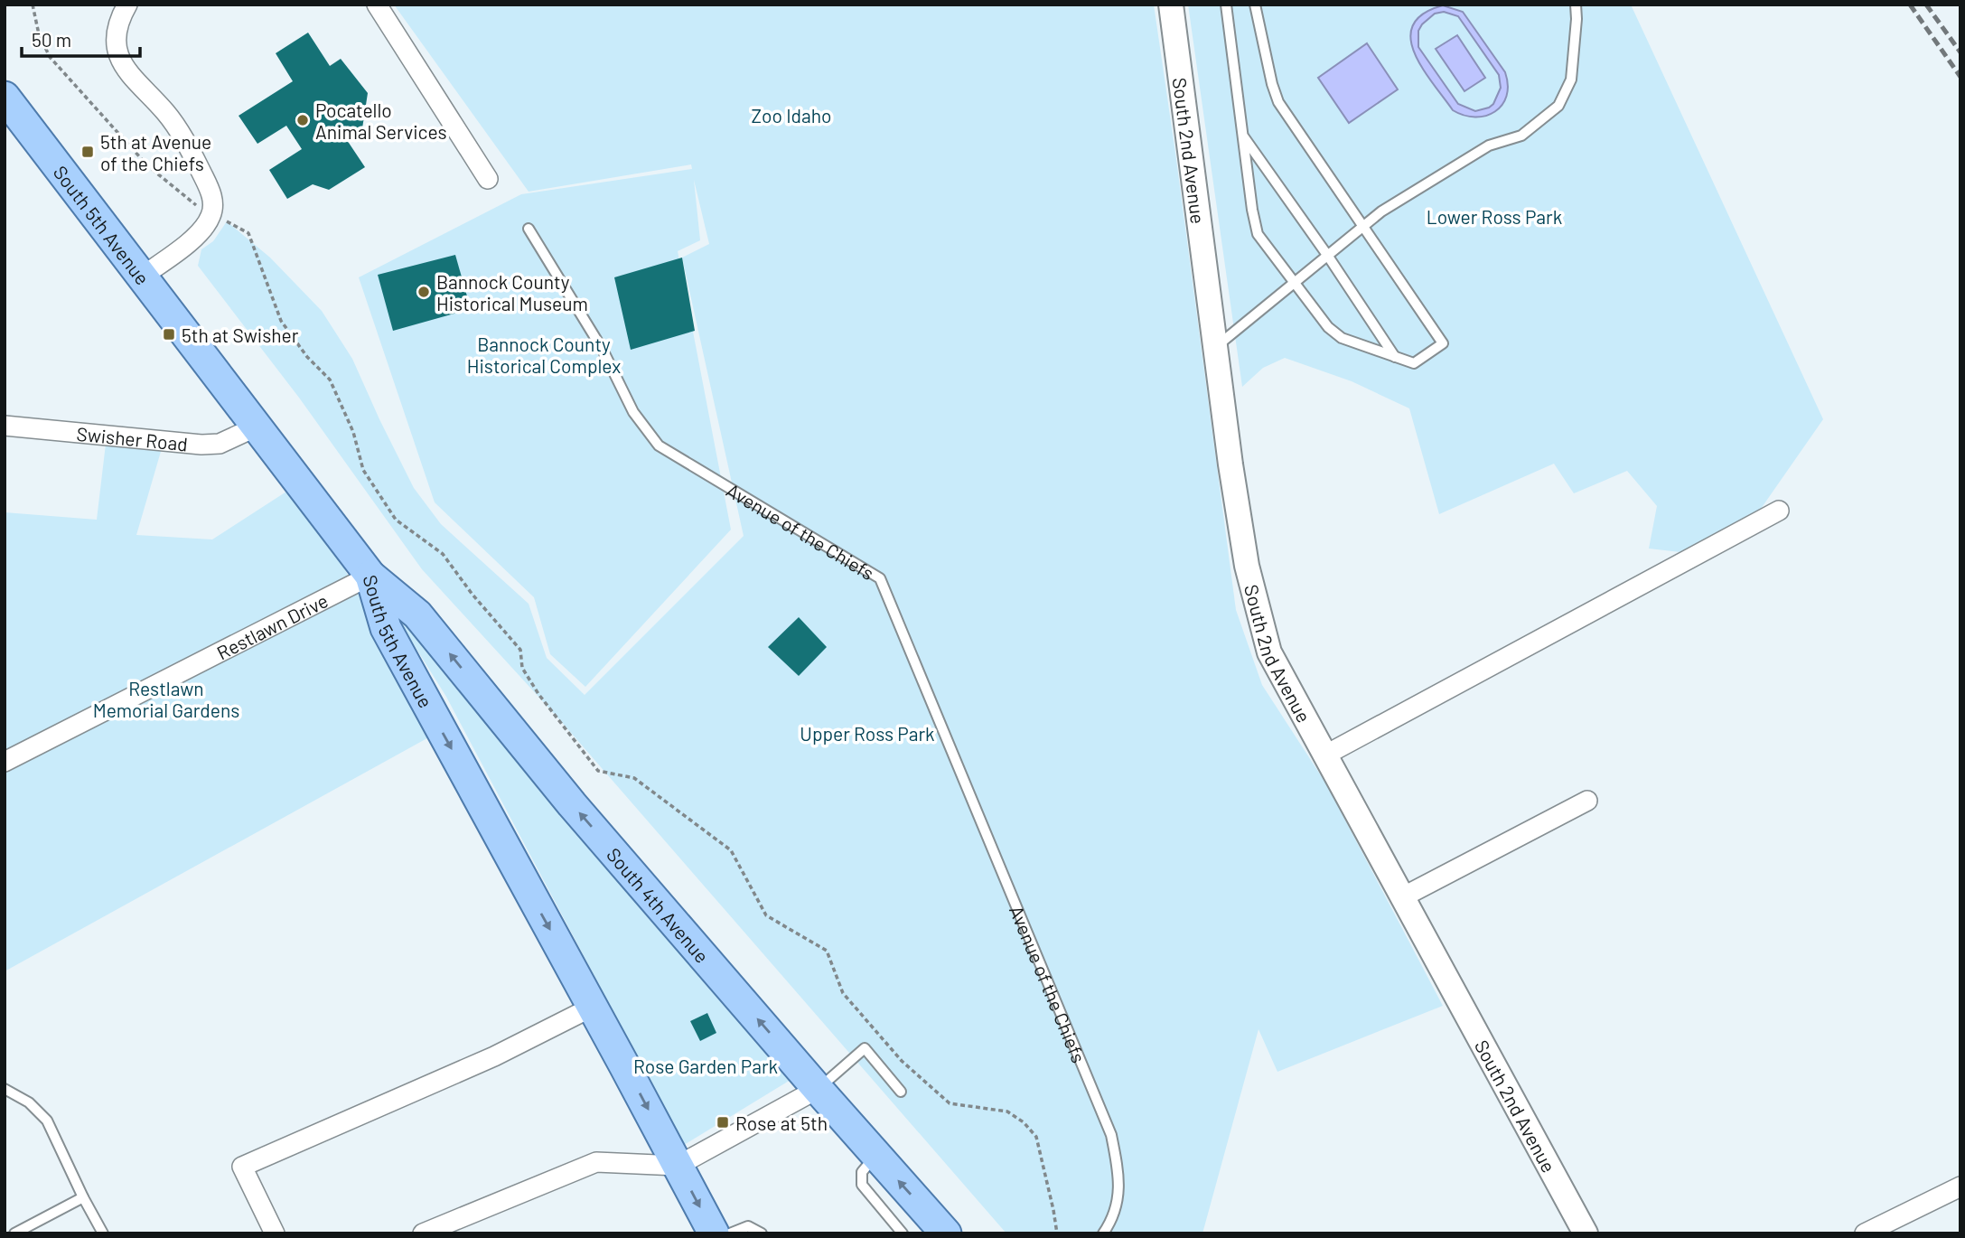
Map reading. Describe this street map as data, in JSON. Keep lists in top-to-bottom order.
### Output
{
  "streets": {
    "main road": ["South 5th Avenue", "South 4th Avenue"],
    "street": ["South 2nd Avenue", "Swisher Road", "Restlawn Drive"],
    "lane": ["Avenue of the Chiefs"]
  },
  "crossings": [
    ["South 5th Avenue", "Swisher Road"],
    ["South 5th Avenue", "Restlawn Drive"],
    ["South 5th Avenue", "South 4th Avenue"],
    ["Restlawn Drive", "South 4th Avenue"]
  ],
  "one_way": ["South 5th Avenue", "South 4th Avenue"],
  "parks": [
    "Zoo Idaho",
    "Lower Ross Park",
    "Bannock County Historical Complex",
    "Restlawn Memorial Gardens",
    "Upper Ross Park",
    "Rose Garden Park"
  ],
  "places": {
    "other": ["Pocatello Animal Services", "Bannock County Historical Museum"],
    "transit": ["5th at Avenue of the Chiefs", "5th at Swisher", "Rose at 5th"]
  },
  "scale_bar": "50 m"
}
